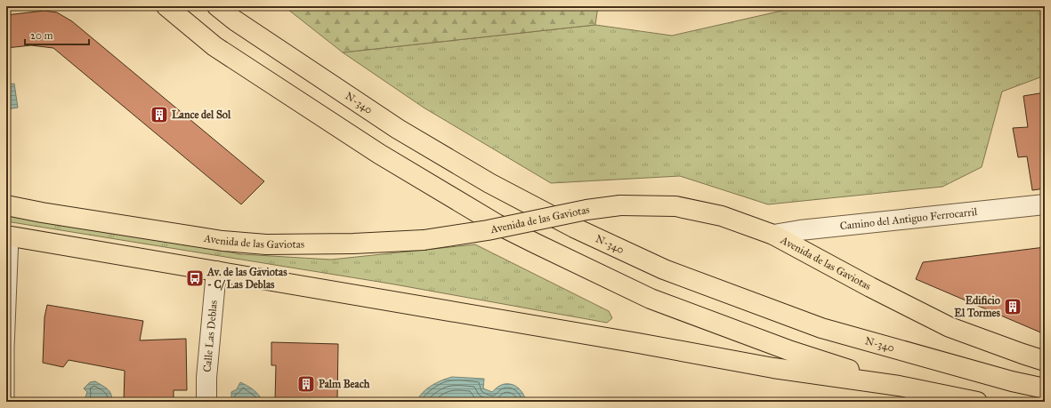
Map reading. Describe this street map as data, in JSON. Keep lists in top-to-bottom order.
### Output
{
  "streets": {
    "main road": ["N-340", "Avenida de las Gaviotas"],
    "street": ["Camino del Antiguo Ferrocarril", "Calle Las Deblas"]
  },
  "crossings": [
    ["Camino del Antiguo Ferrocarril", "Avenida de las Gaviotas"]
  ],
  "places": {
    "building": ["Lance del Sol", "Edificio El Tormes", "Palm Beach"],
    "bus stop": ["Av. de las Gaviotas - C/ Las Deblas"]
  },
  "scale_bar": "20 m"
}
